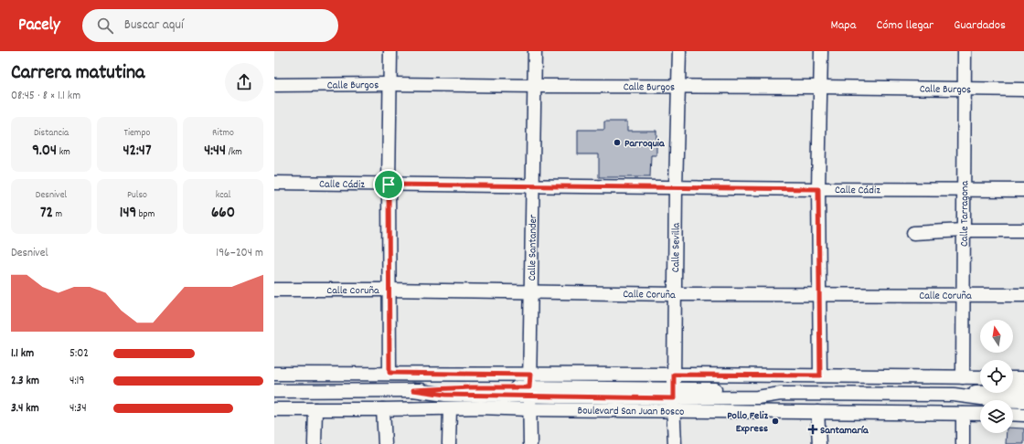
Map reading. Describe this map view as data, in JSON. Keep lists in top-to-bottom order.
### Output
{
  "streets": {
    "street": [
      "Calle Burgos",
      "Calle Cádiz",
      "Calle Tarragona",
      "Calle Santander",
      "Calle Sevilla",
      "Calle Coruña",
      "Boulevard San Juan Bosco"
    ]
  },
  "crossings": [
    ["Calle Burgos", "Calle Tarragona"],
    ["Calle Burgos", "Calle Santander"],
    ["Calle Burgos", "Calle Sevilla"],
    ["Calle Cádiz", "Calle Tarragona"],
    ["Calle Cádiz", "Calle Santander"],
    ["Calle Cádiz", "Calle Sevilla"],
    ["Calle Tarragona", "Calle Coruña"],
    ["Calle Tarragona", "Boulevard San Juan Bosco"],
    ["Calle Santander", "Calle Coruña"],
    ["Calle Santander", "Boulevard San Juan Bosco"],
    ["Calle Sevilla", "Calle Coruña"],
    ["Calle Sevilla", "Boulevard San Juan Bosco"]
  ],
  "places": {
    "other": ["Parroquia", "Pollo Feliz Express"],
    "health": ["Santamaría"]
  },
  "north": "top",
  "page": {
    "header": "Pacely",
    "search": "Buscar aquí",
    "nav": ["Mapa", "Cómo llegar", "Guardados"],
    "heading": ["Carrera matutina", "08:45 · 8 × 1.1 km"],
    "stats": [
      ["Distancia", "9.04 km"],
      ["Tiempo", "42:47"],
      ["Ritmo", "4:44 /km"],
      ["Desnivel", "72 m"],
      ["Pulso", "149 bpm"],
      ["kcal", "660"]
    ],
    "chart": ["Desnivel", "196–204 m"],
    "list": [
      {
        "name": "1.1 km",
        "note": "5:02"
      },
      {
        "name": "2.3 km",
        "note": "4:19"
      },
      {
        "name": "3.4 km",
        "note": "4:34"
      }
    ]
  }
}
